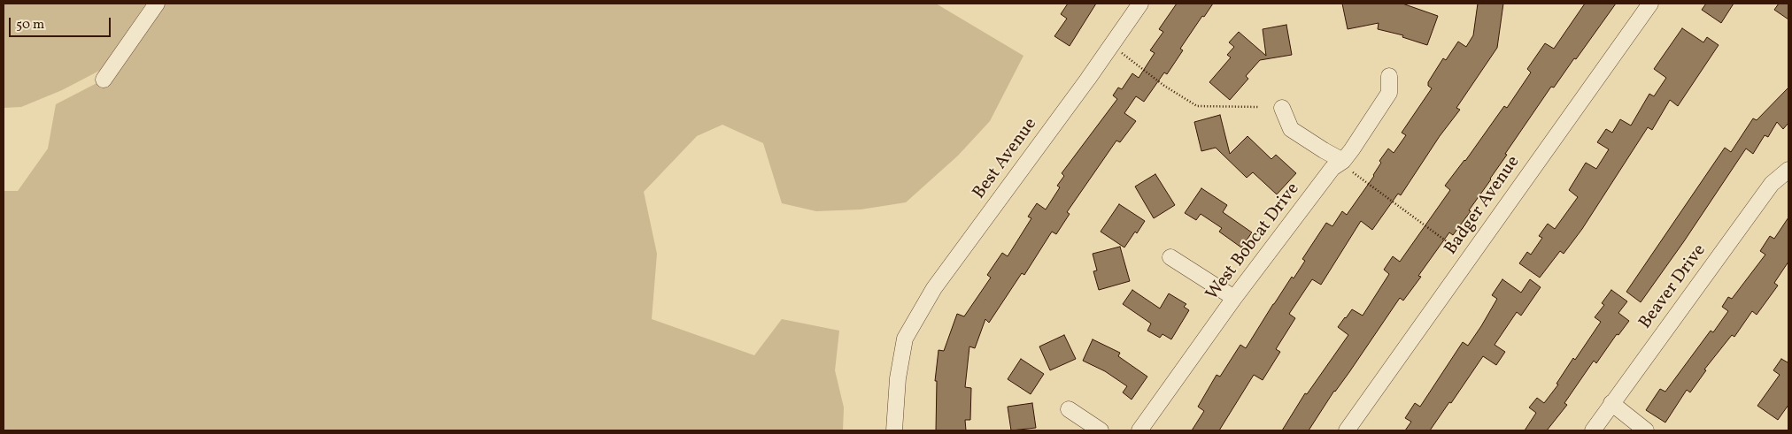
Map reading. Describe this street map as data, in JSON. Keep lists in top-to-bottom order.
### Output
{
  "streets": {
    "street": [
      "Best Avenue",
      "Badger Avenue",
      "West Bobcat Drive",
      "Beaver Drive"
    ]
  },
  "scale_bar": "50 m"
}
